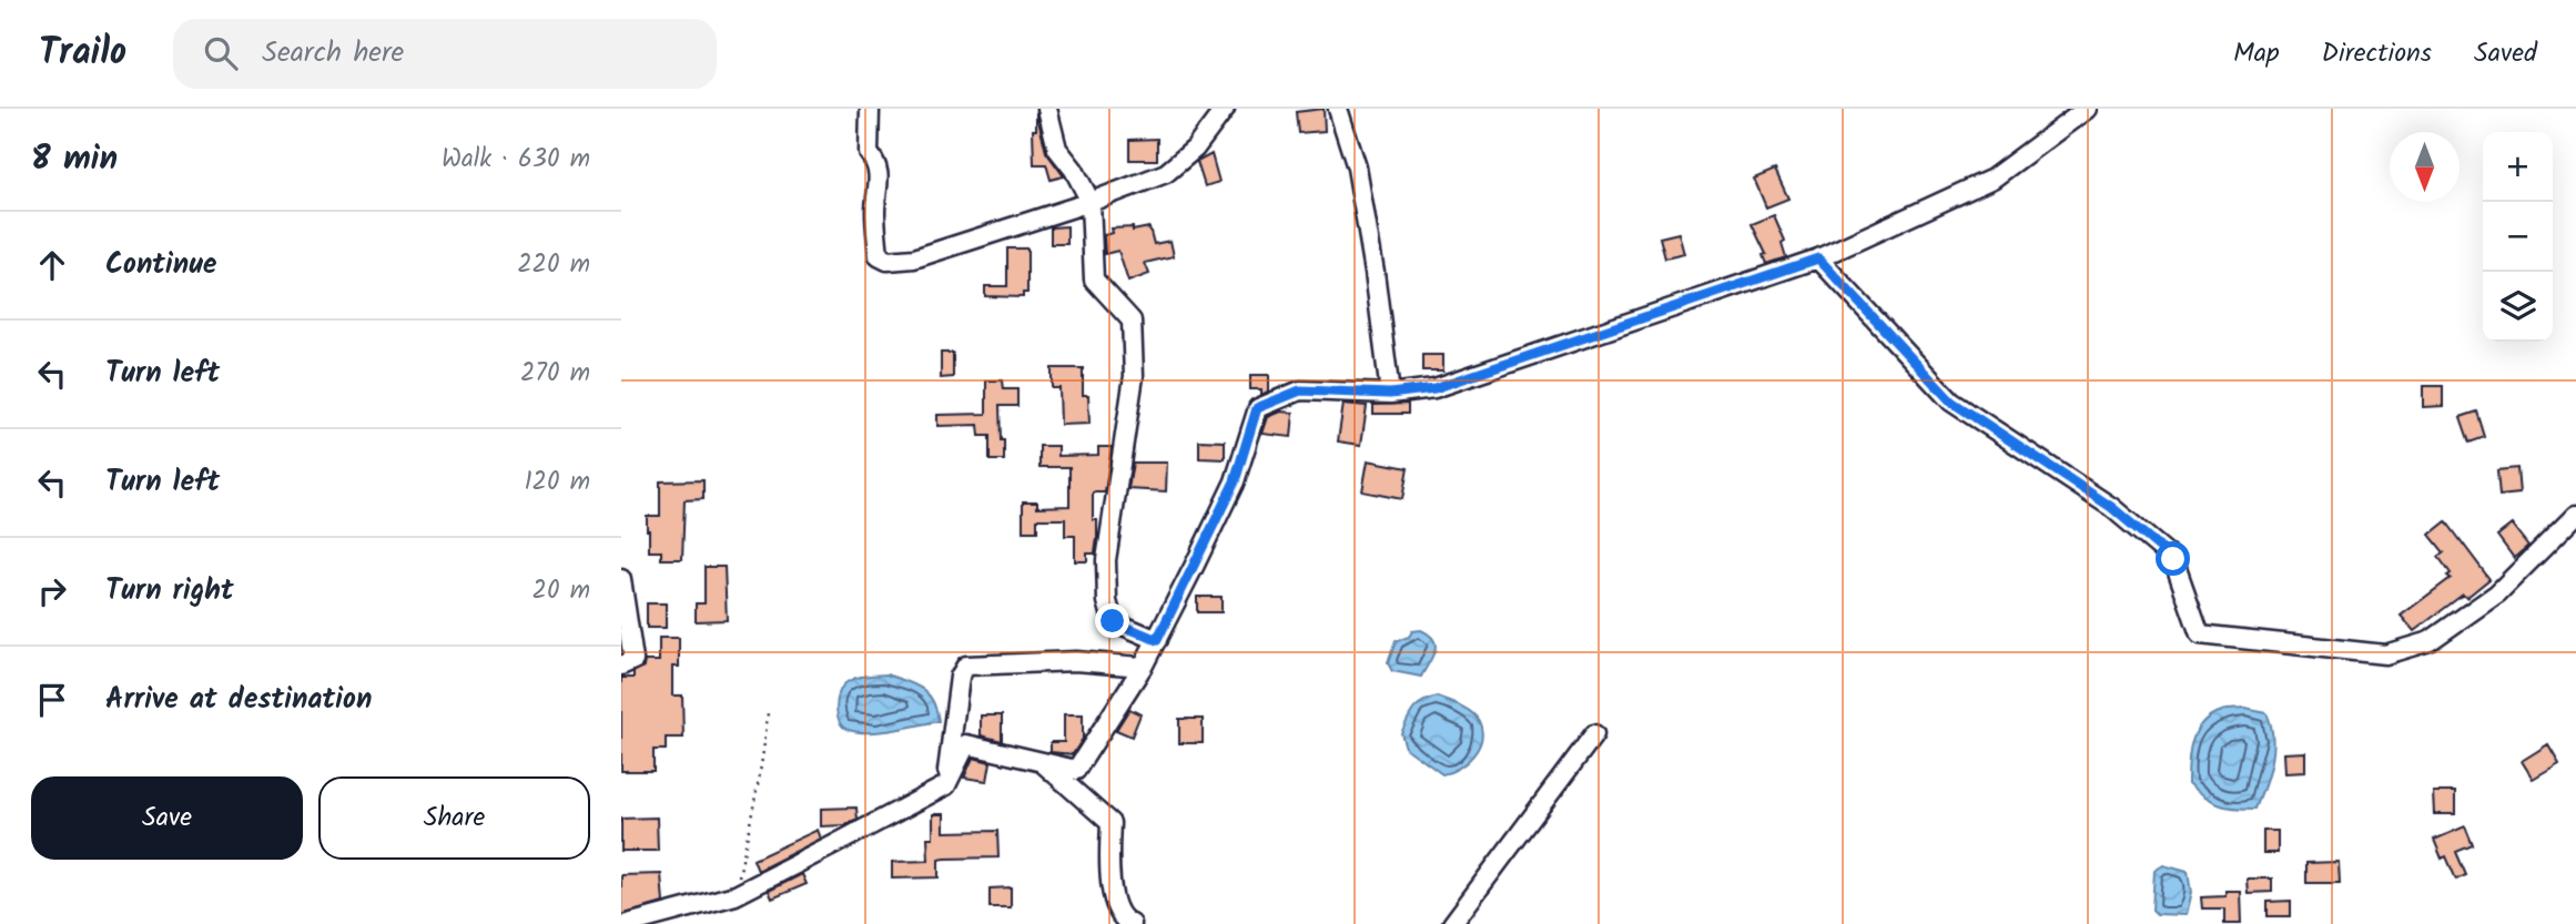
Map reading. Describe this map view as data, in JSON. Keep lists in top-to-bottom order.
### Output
{
  "north": "bottom",
  "page": {
    "header": "Trailo",
    "search": "Search here",
    "nav": ["Map", "Directions", "Saved"],
    "heading": ["8 min", "Walk · 630 m"],
    "map_buttons": ["+", "−"],
    "list": [
      ["Continue", "220 m"],
      ["Turn left", "270 m"],
      ["Turn left", "120 m"],
      ["Turn right", "20 m"],
      "Arrive at destination"
    ],
    "buttons": ["Save", "Share"]
  }
}
